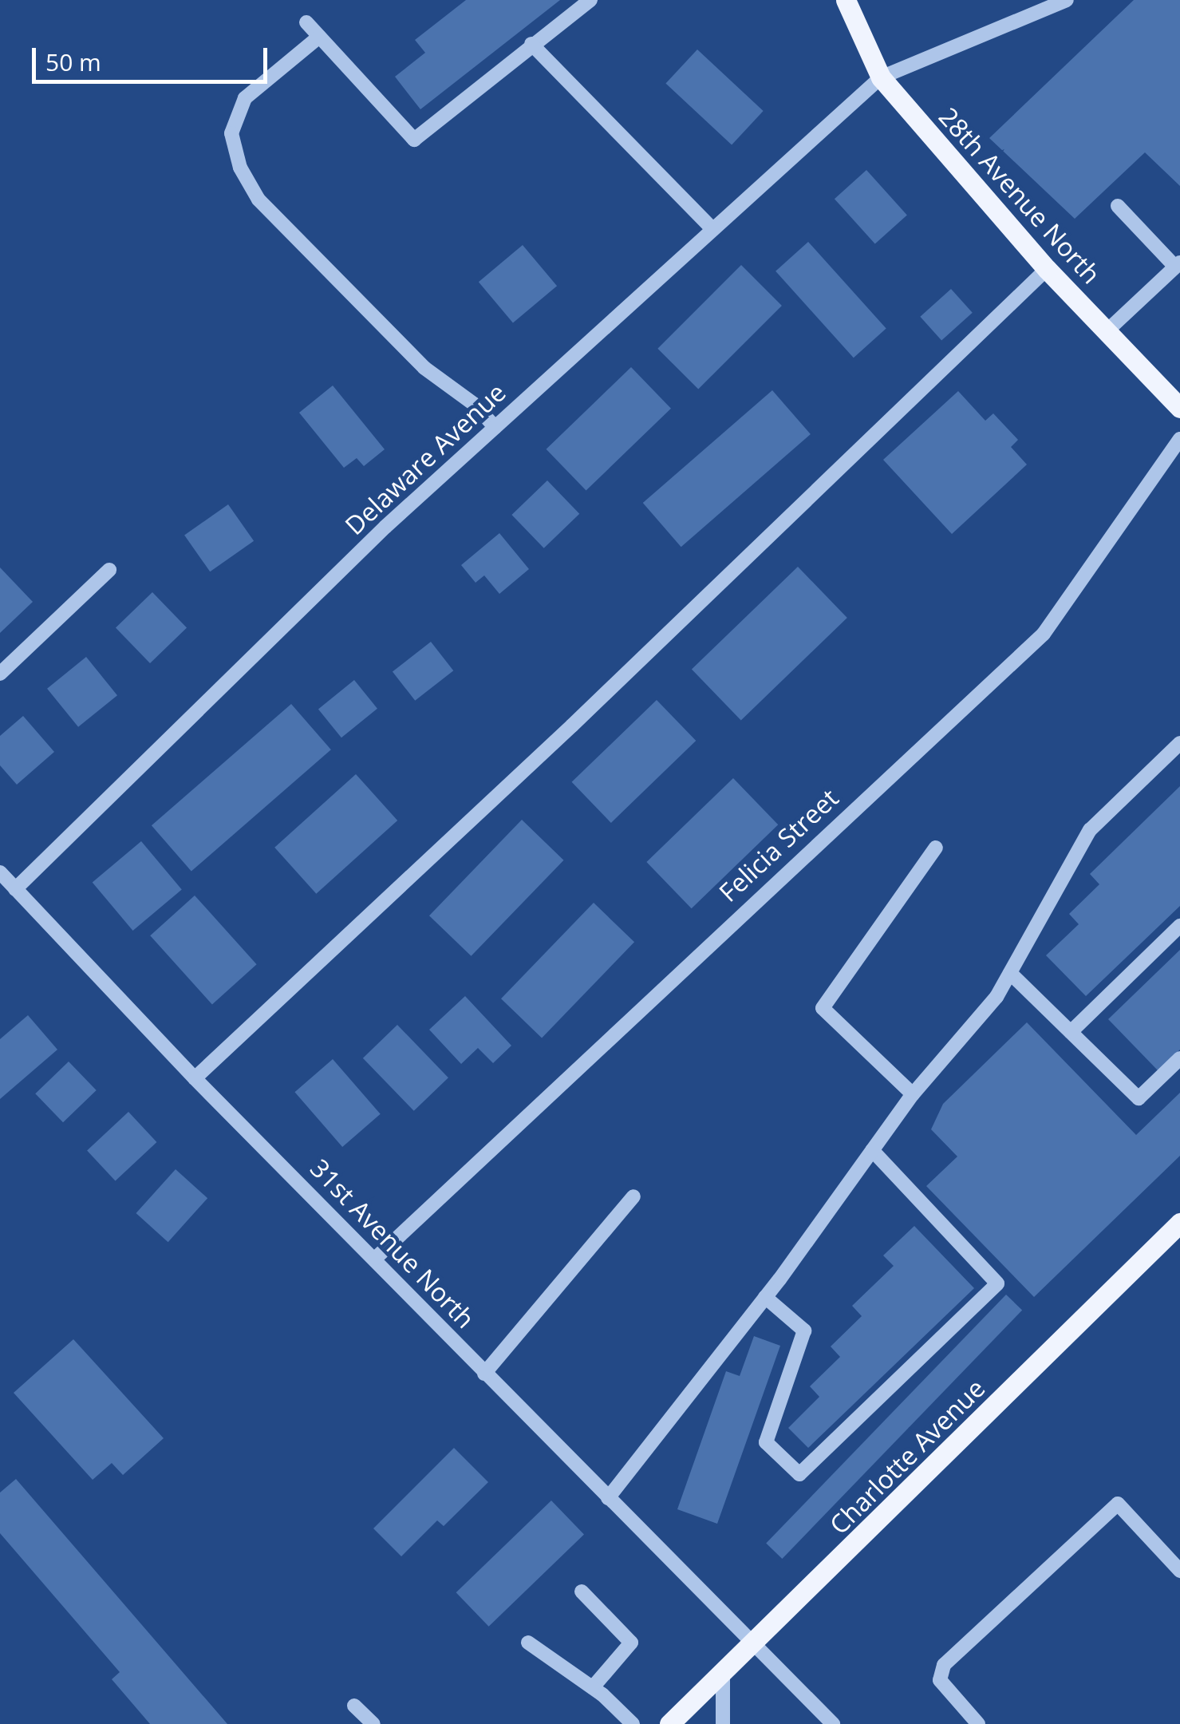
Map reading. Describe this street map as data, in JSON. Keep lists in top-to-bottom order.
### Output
{
  "streets": {
    "main road": ["28th Avenue North", "Charlotte Avenue"],
    "street": ["Delaware Avenue", "Felicia Street", "31st Avenue North"]
  },
  "crossings": [
    ["28th Avenue North", "Delaware Avenue"],
    ["Delaware Avenue", "31st Avenue North"],
    ["Felicia Street", "31st Avenue North"],
    ["31st Avenue North", "Charlotte Avenue"]
  ],
  "scale_bar": "50 m"
}
